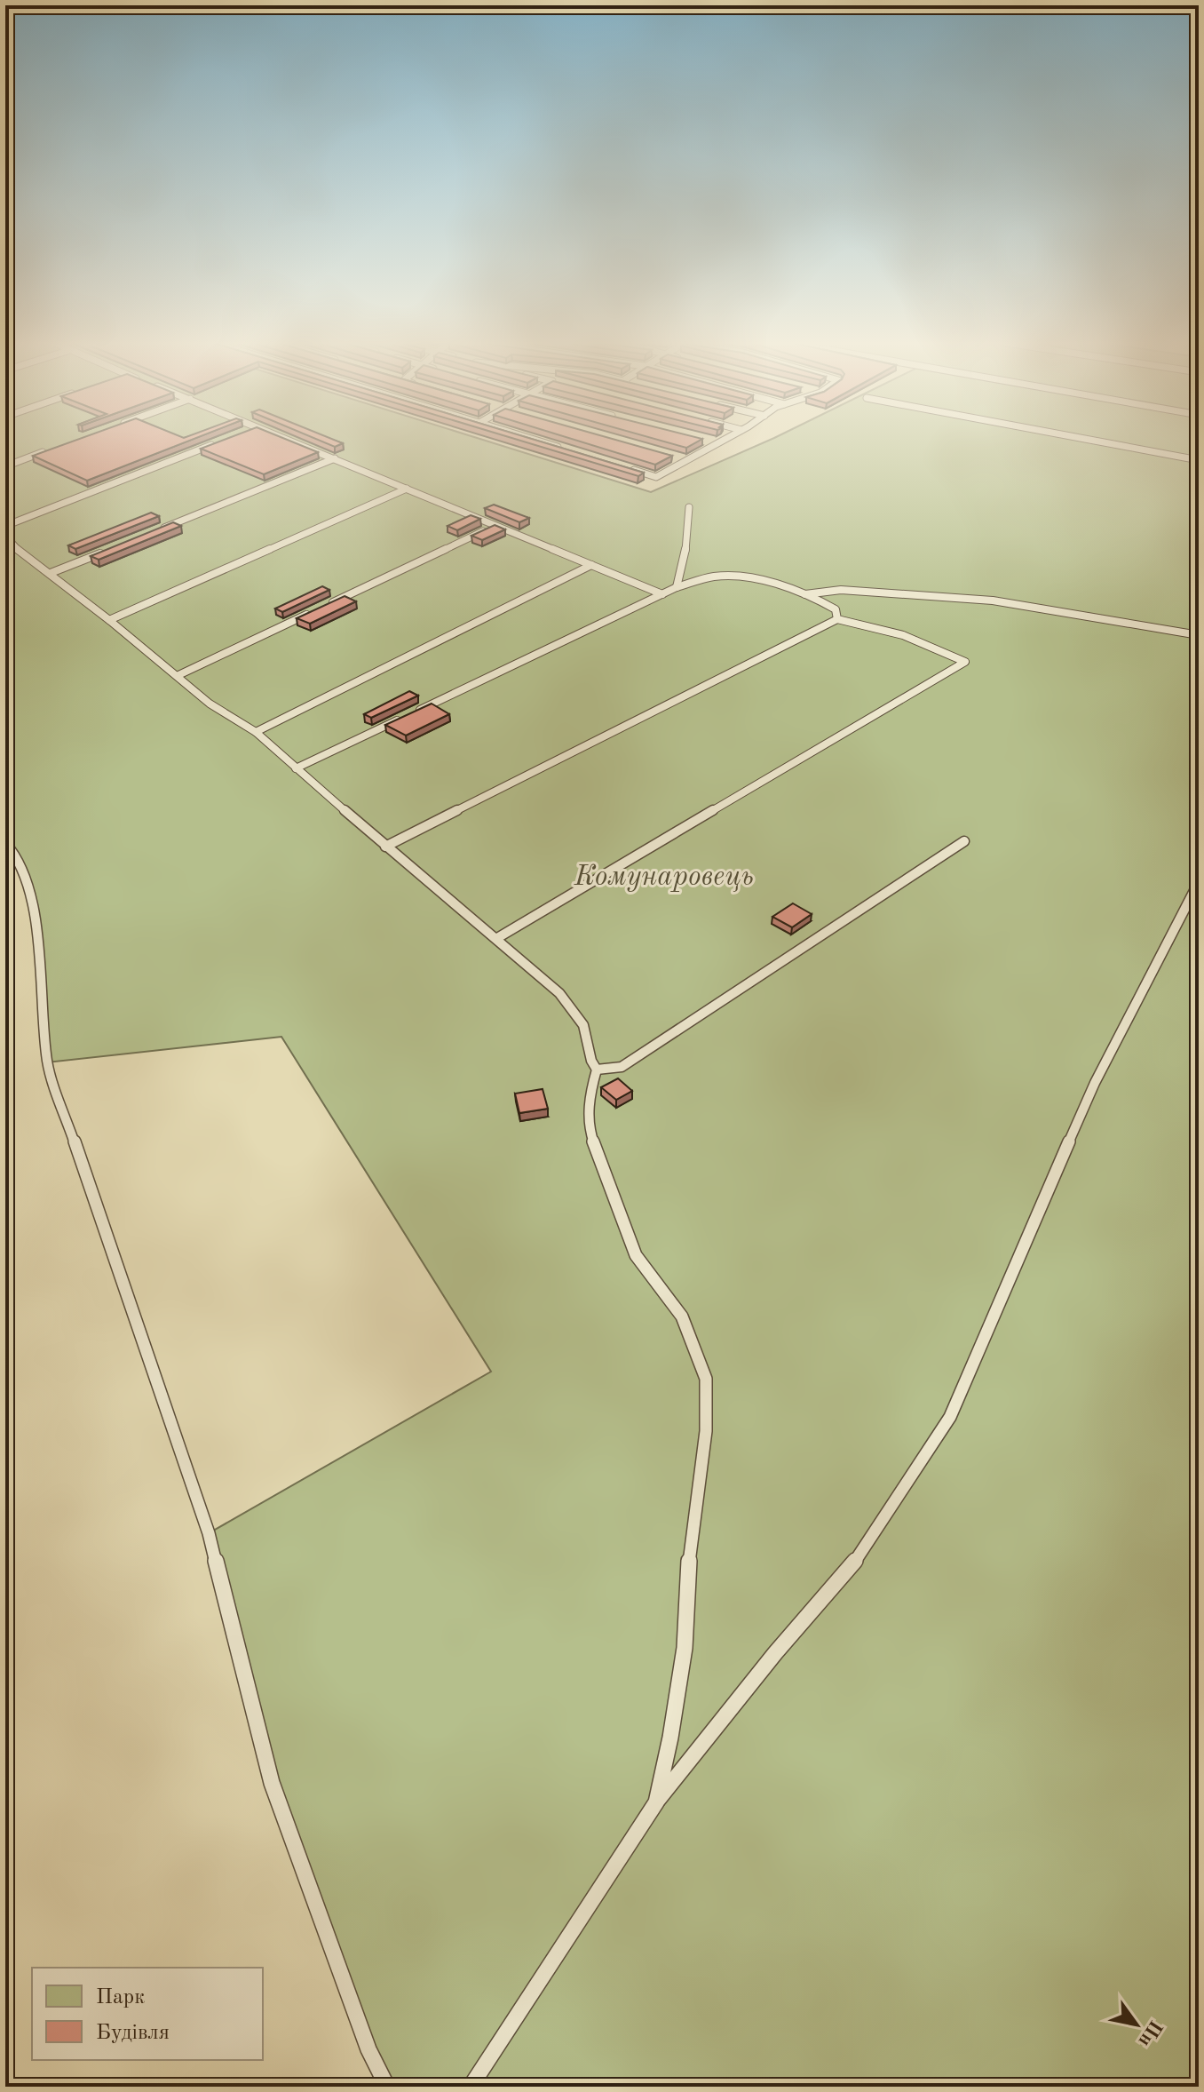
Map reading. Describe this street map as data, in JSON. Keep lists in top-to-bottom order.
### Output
{
  "parks": ["Комунаровець"],
  "legend": ["Парк", "Будівля"],
  "north": "bottom right"
}
